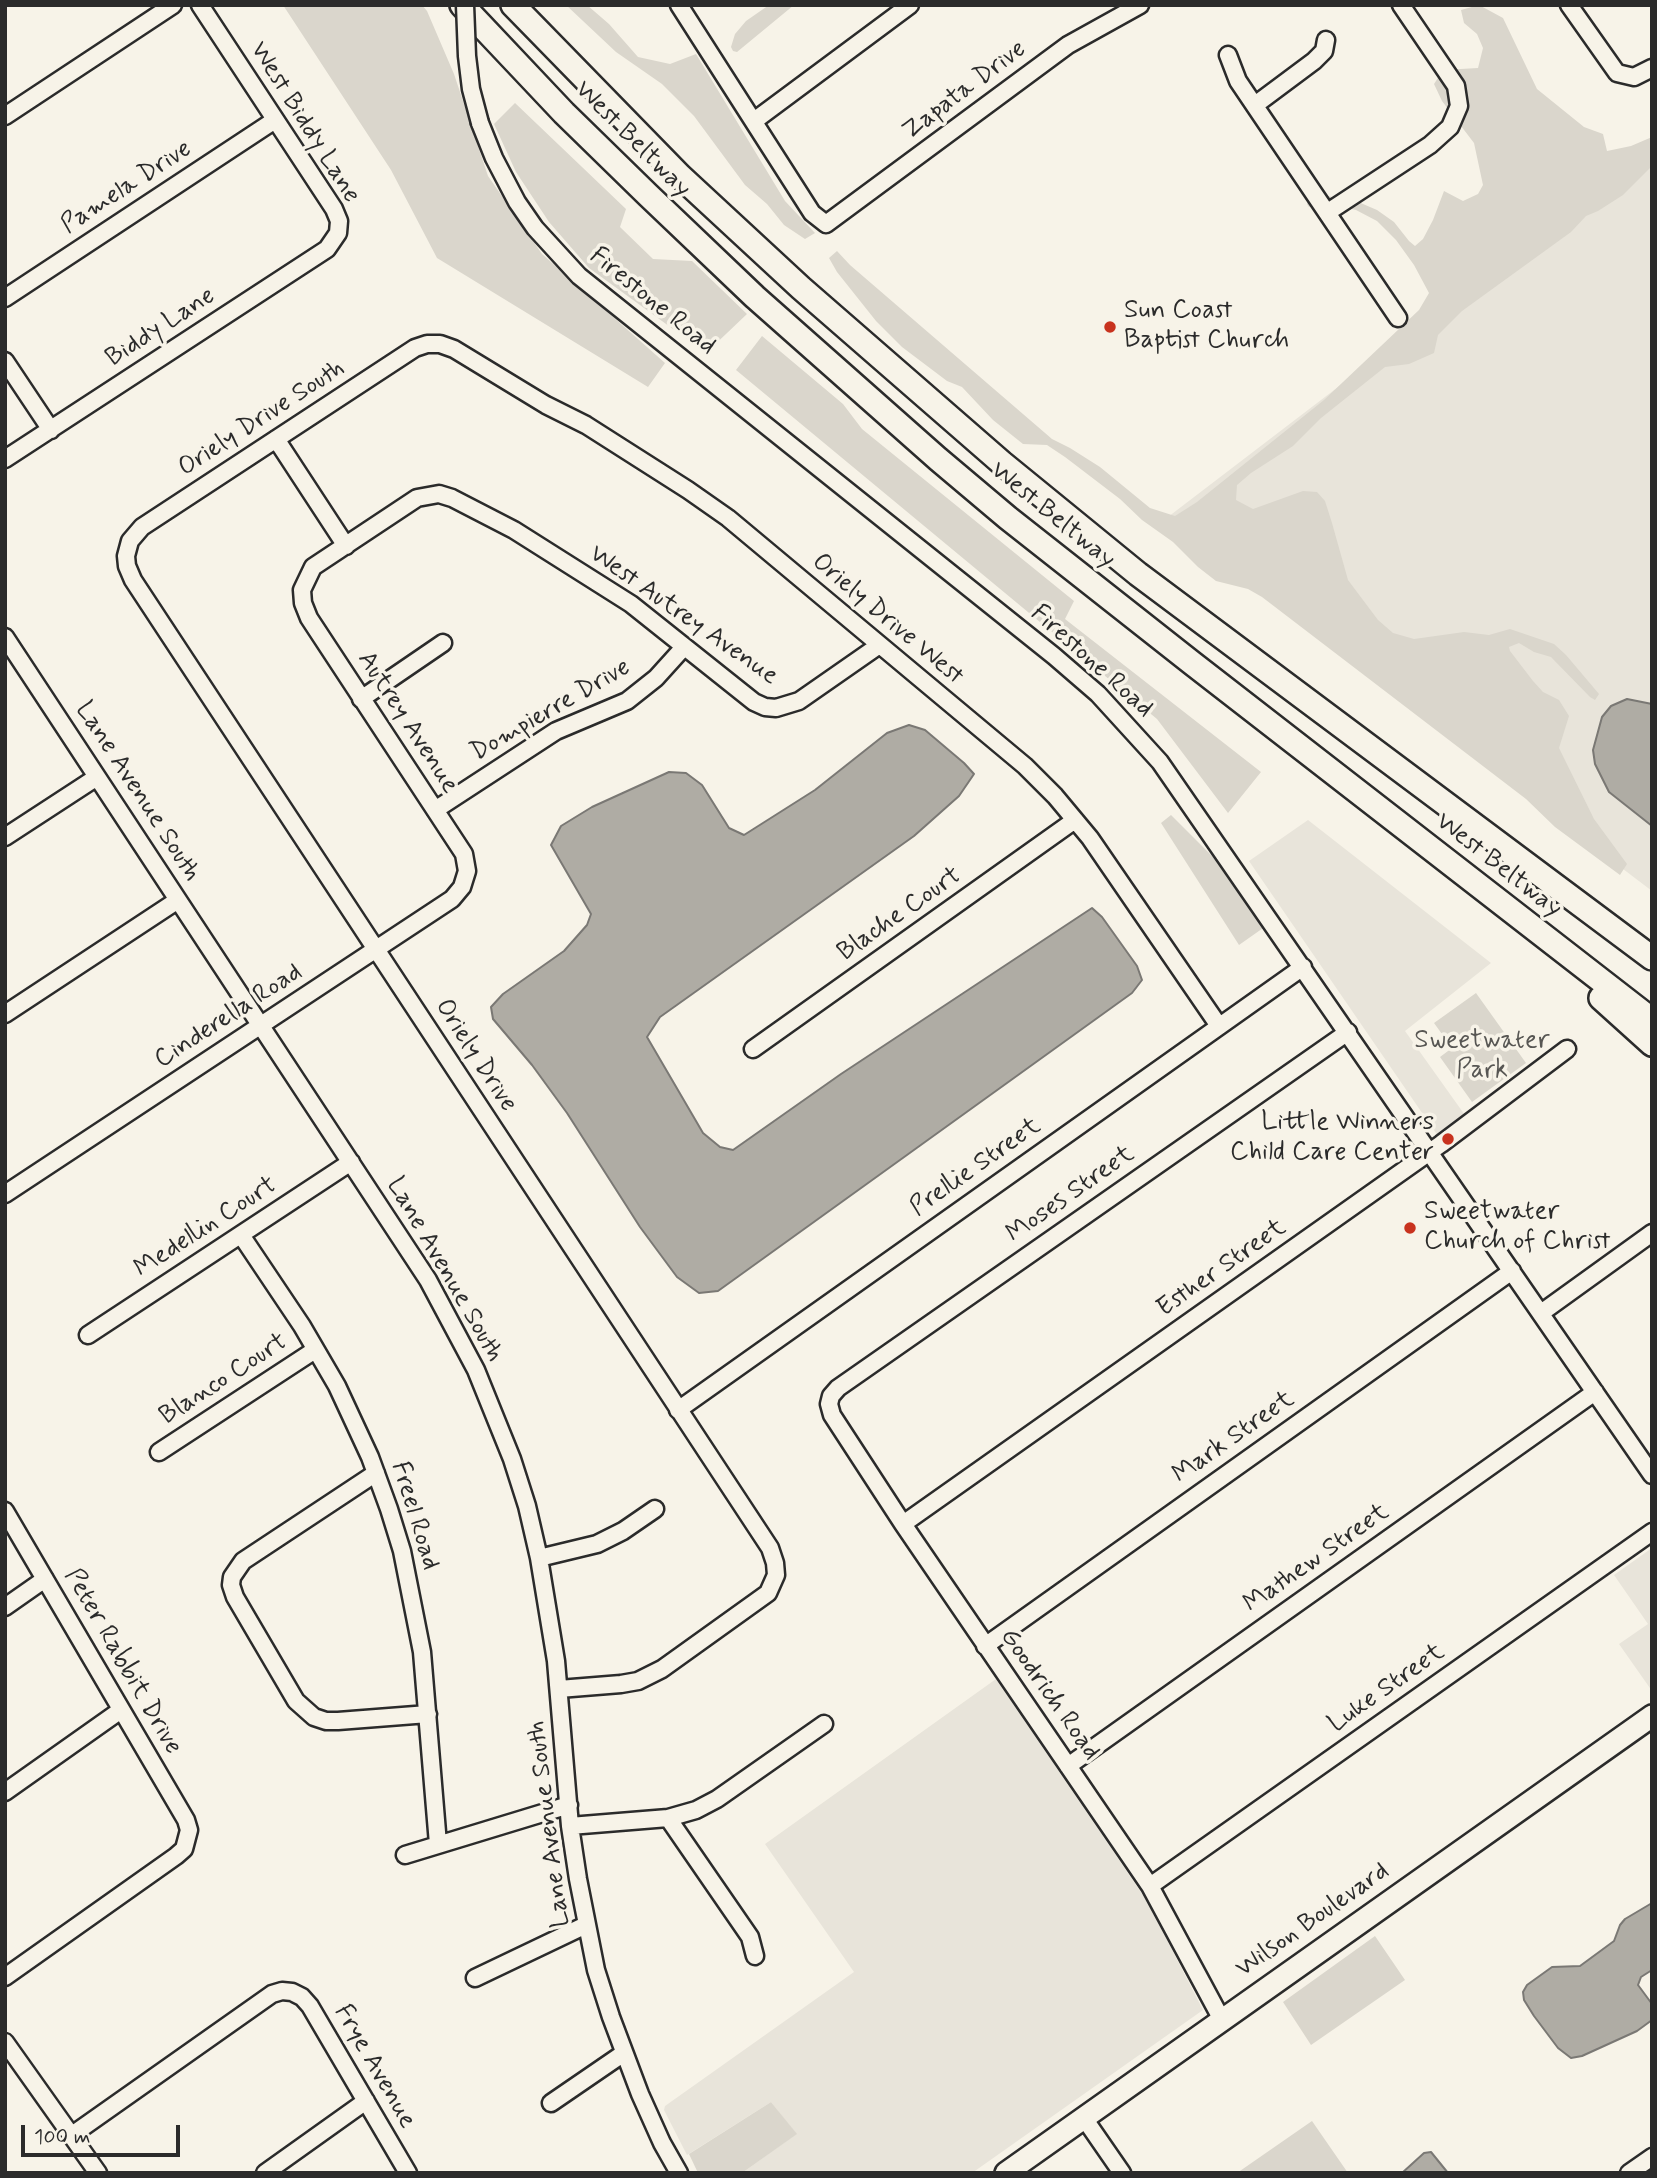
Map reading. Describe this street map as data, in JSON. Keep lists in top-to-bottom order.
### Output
{
  "streets": {
    "highway": ["West Beltway"],
    "main road": ["Wilson Boulevard"],
    "street": [
      "Zapata Drive",
      "West Biddy Lane",
      "Pamela Drive",
      "Firestone Road",
      "Biddy Lane",
      "Oriely Drive South",
      "West Autrey Avenue",
      "Oriely Drive West",
      "Dompierre Drive",
      "Autrey Avenue",
      "Lane Avenue South",
      "Blache Court",
      "Cinderella Road",
      "Oriely Drive",
      "Prellie Street",
      "Moses Street",
      "Medellin Court",
      "Esther Street",
      "Blanco Court",
      "Mark Street",
      "Freel Road",
      "Mathew Street",
      "Peter Rabbit Drive",
      "Luke Street",
      "Goodrich Road",
      "Frye Avenue"
    ]
  },
  "crossings": [
    ["West Biddy Lane", "Pamela Drive"],
    ["West Biddy Lane", "Biddy Lane"],
    ["West Beltway", "Firestone Road"],
    ["Firestone Road", "Prellie Street"],
    ["Firestone Road", "Moses Street"],
    ["Firestone Road", "Esther Street"],
    ["Firestone Road", "Mark Street"],
    ["Firestone Road", "Mathew Street"],
    ["Oriely Drive South", "Oriely Drive West"],
    ["Oriely Drive South", "Oriely Drive"],
    ["West Autrey Avenue", "Oriely Drive West"],
    ["West Autrey Avenue", "Dompierre Drive"],
    ["West Autrey Avenue", "Autrey Avenue"],
    ["Oriely Drive West", "Blache Court"],
    ["Oriely Drive West", "Prellie Street"],
    ["Dompierre Drive", "Autrey Avenue"],
    ["Autrey Avenue", "Cinderella Road"],
    ["Lane Avenue South", "Cinderella Road"],
    ["Lane Avenue South", "Oriely Drive"],
    ["Lane Avenue South", "Medellin Court"],
    ["Cinderella Road", "Oriely Drive"],
    ["Oriely Drive", "Prellie Street"],
    ["Moses Street", "Goodrich Road"],
    ["Medellin Court", "Freel Road"],
    ["Esther Street", "Goodrich Road"],
    ["Blanco Court", "Freel Road"],
    ["Mark Street", "Goodrich Road"],
    ["Mathew Street", "Goodrich Road"],
    ["Luke Street", "Goodrich Road"],
    ["Goodrich Road", "Wilson Boulevard"]
  ],
  "parks": ["Sweetwater Park"],
  "places": ["Sun Coast Baptist Church", "Little Winners Child Care Center", "Sweetwater Church of Christ"],
  "scale_bar": "100 m"
}
